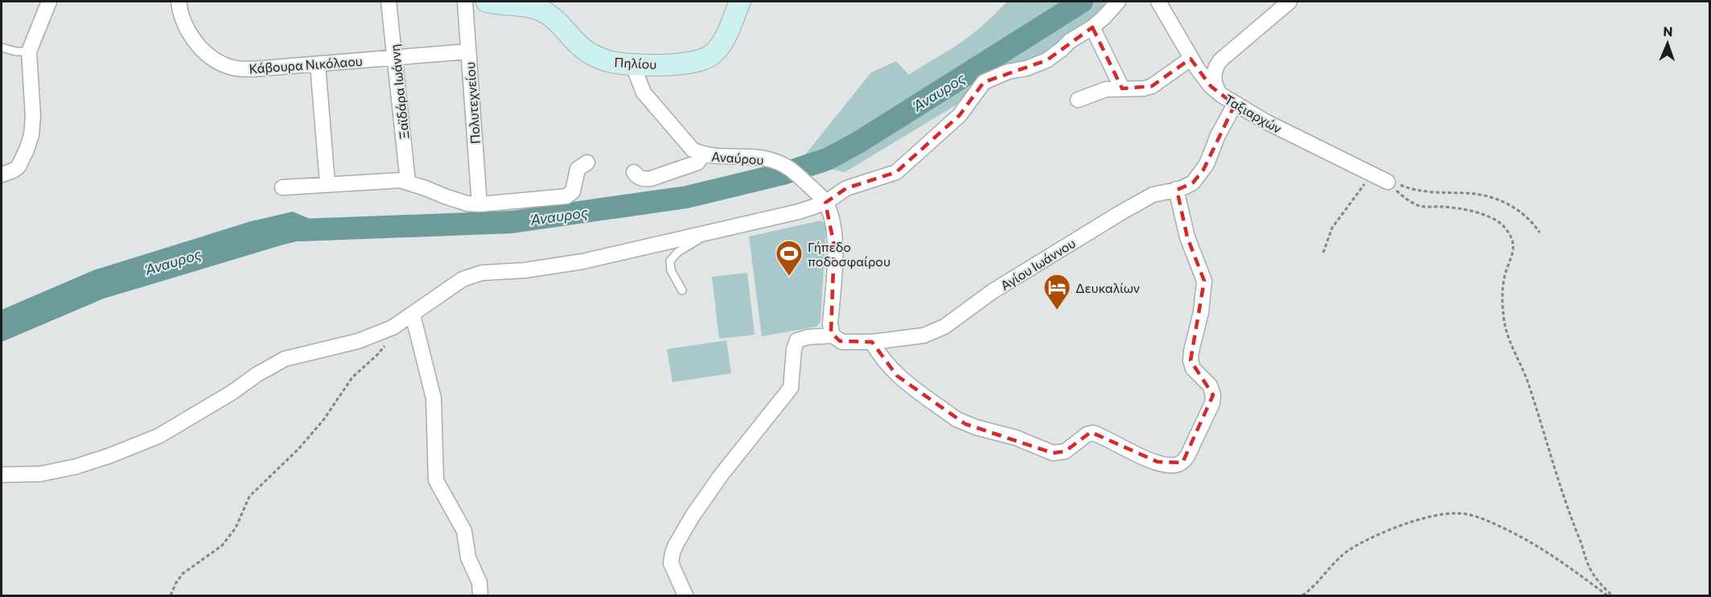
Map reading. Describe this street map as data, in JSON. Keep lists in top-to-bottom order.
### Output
{
  "streets": {
    "main road": ["Πηλίου"],
    "street": [
      "Κάβουρα Νικόλαου",
      "Ξαϊδάρα Ιωάννη",
      "Πολυτεχνείου",
      "Ταξιαρχών",
      "Αναύρου",
      "Αγίου Ιωάννου"
    ]
  },
  "crossings": [
    ["Πηλίου", "Αναύρου"],
    ["Κάβουρα Νικόλαου", "Ξαϊδάρα Ιωάννη"],
    ["Κάβουρα Νικόλαου", "Πολυτεχνείου"],
    ["Ταξιαρχών", "Αγίου Ιωάννου"],
    ["Αναύρου", "Αγίου Ιωάννου"]
  ],
  "water": ["Άναυρος"],
  "places": {
    "sports": ["Γήπεδο ποδοσφαίρου"],
    "hotel": ["Δευκαλίων"]
  },
  "north": "top"
}
